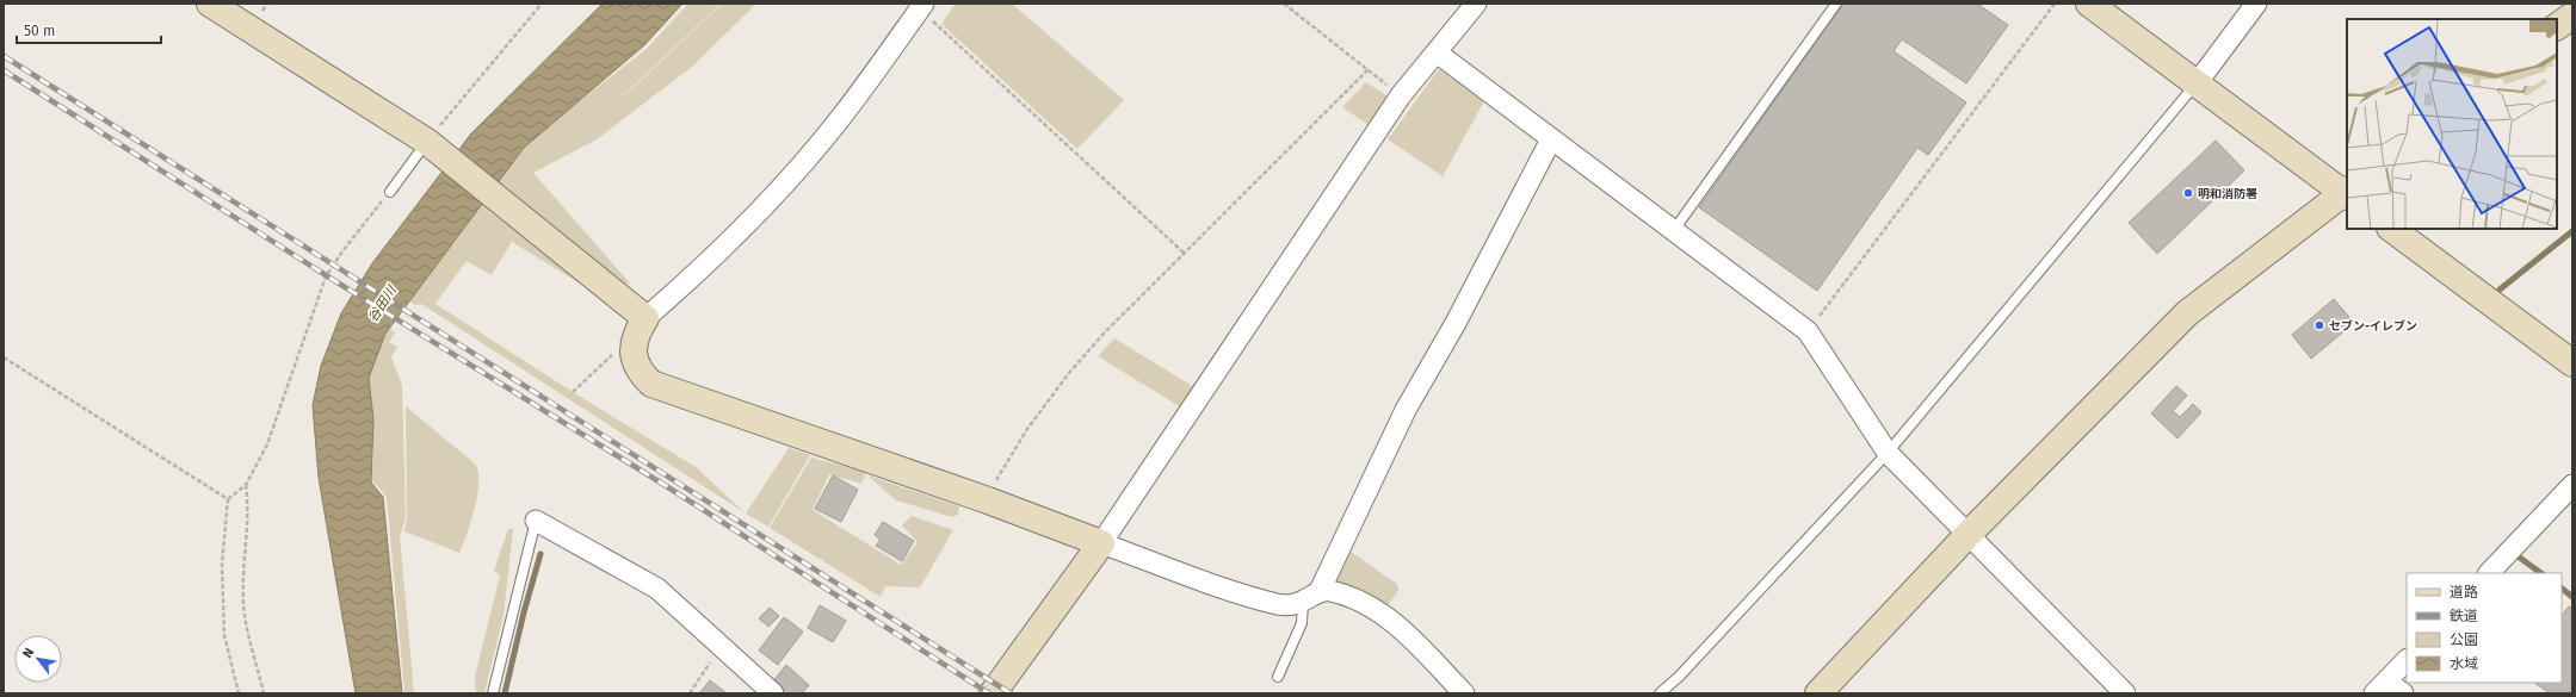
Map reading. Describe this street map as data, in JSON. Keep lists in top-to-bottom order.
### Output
{
  "water": ["谷田川"],
  "places": ["明和消防署", "セブン-イレブン"],
  "legend": [
    "道路",
    "鉄道",
    "公園",
    "水域"
  ],
  "scale_bar": "50 m",
  "north": "top left"
}
